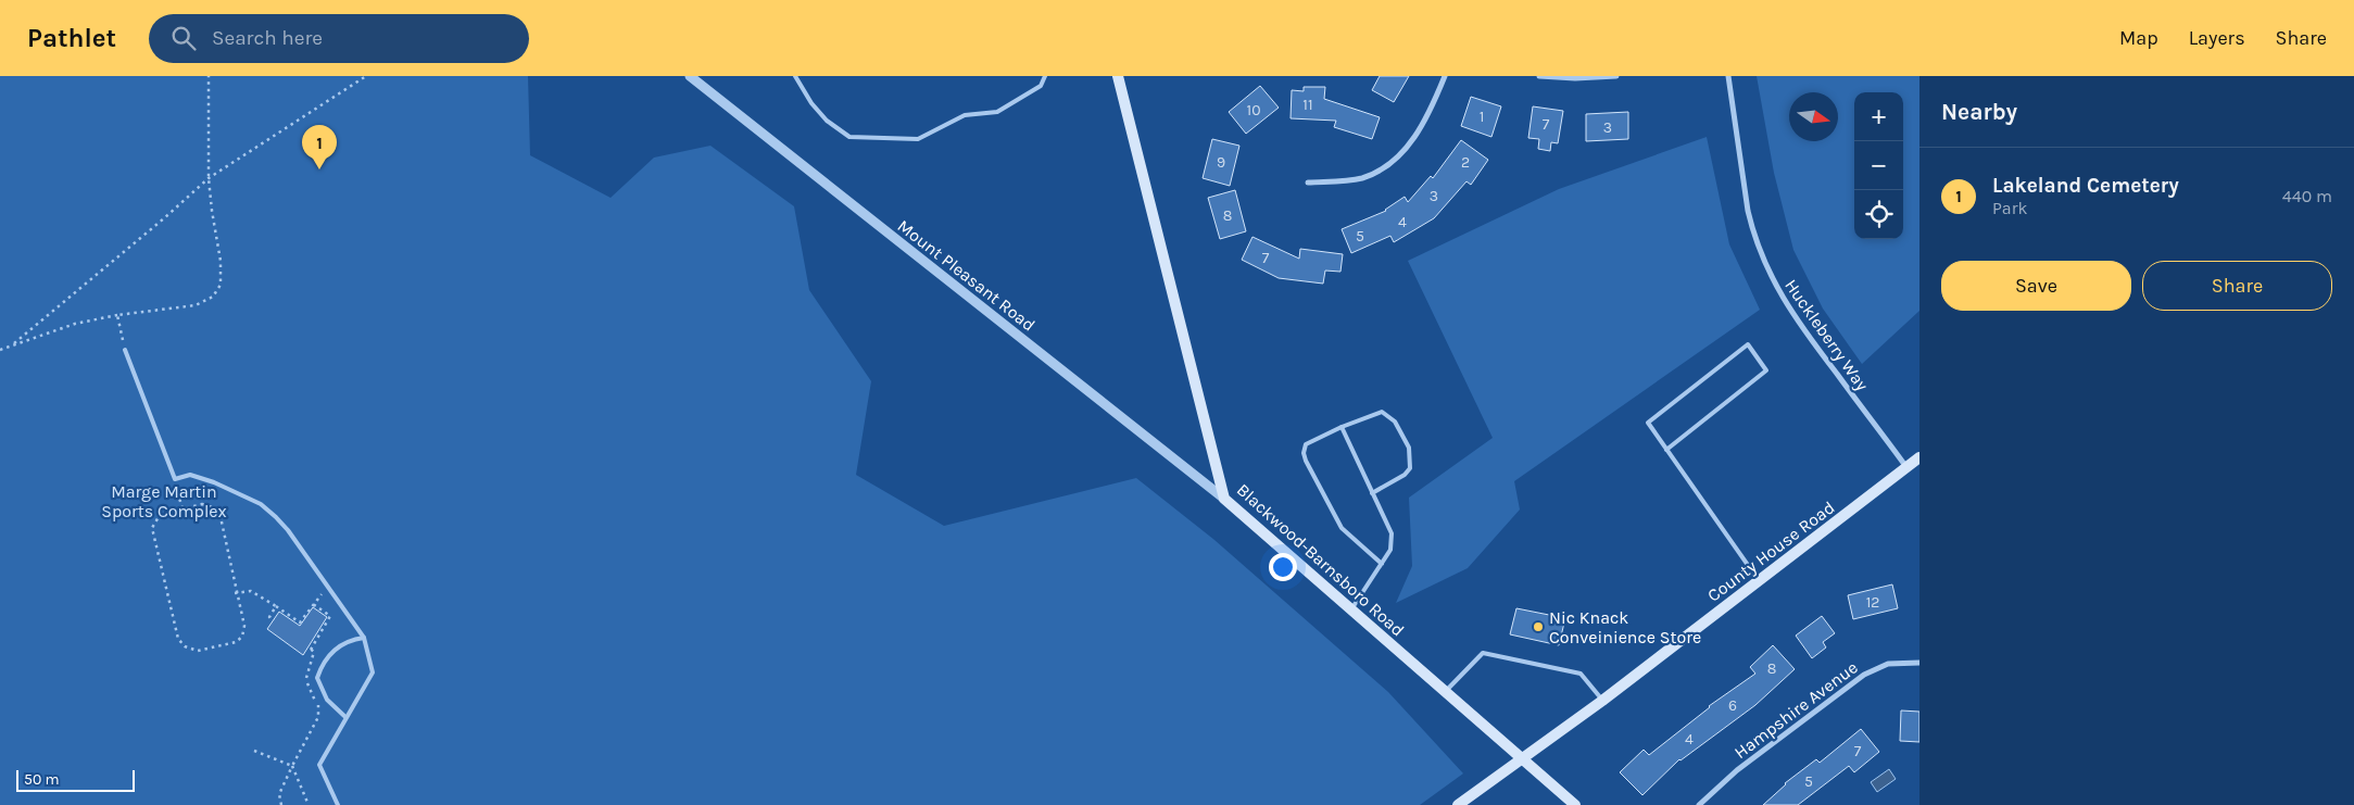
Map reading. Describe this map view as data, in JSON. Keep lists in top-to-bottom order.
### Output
{
  "streets": {
    "main road": ["County House Road", "Blackwood-Barnsboro Road"],
    "street": ["Mount Pleasant Road", "Huckleberry Way", "Hampshire Avenue"]
  },
  "crossings": [
    ["Mount Pleasant Road", "Blackwood-Barnsboro Road"],
    ["Huckleberry Way", "County House Road"],
    ["County House Road", "Blackwood-Barnsboro Road"]
  ],
  "parks": ["Marge Martin Sports Complex"],
  "places": ["Nic Knack Conveinience Store"],
  "house_numbers": [
    "11",
    "10",
    "1",
    "7",
    "3",
    "9",
    "2",
    "3",
    "8",
    "4",
    "5",
    "7",
    "12",
    "8",
    "6",
    "4",
    "7",
    "5"
  ],
  "scale_bar": "50 m",
  "north": "right",
  "page": {
    "header": "Pathlet",
    "search": "Search here",
    "nav": ["Map", "Layers", "Share"],
    "heading": "Nearby",
    "map_buttons": ["+", "−"],
    "pins": "1",
    "list": [
      {
        "mark": "1",
        "name": "Lakeland Cemetery",
        "note": "Park",
        "value": "440 m"
      }
    ],
    "buttons": ["Save", "Share"],
    "scale": "50 m"
  }
}
